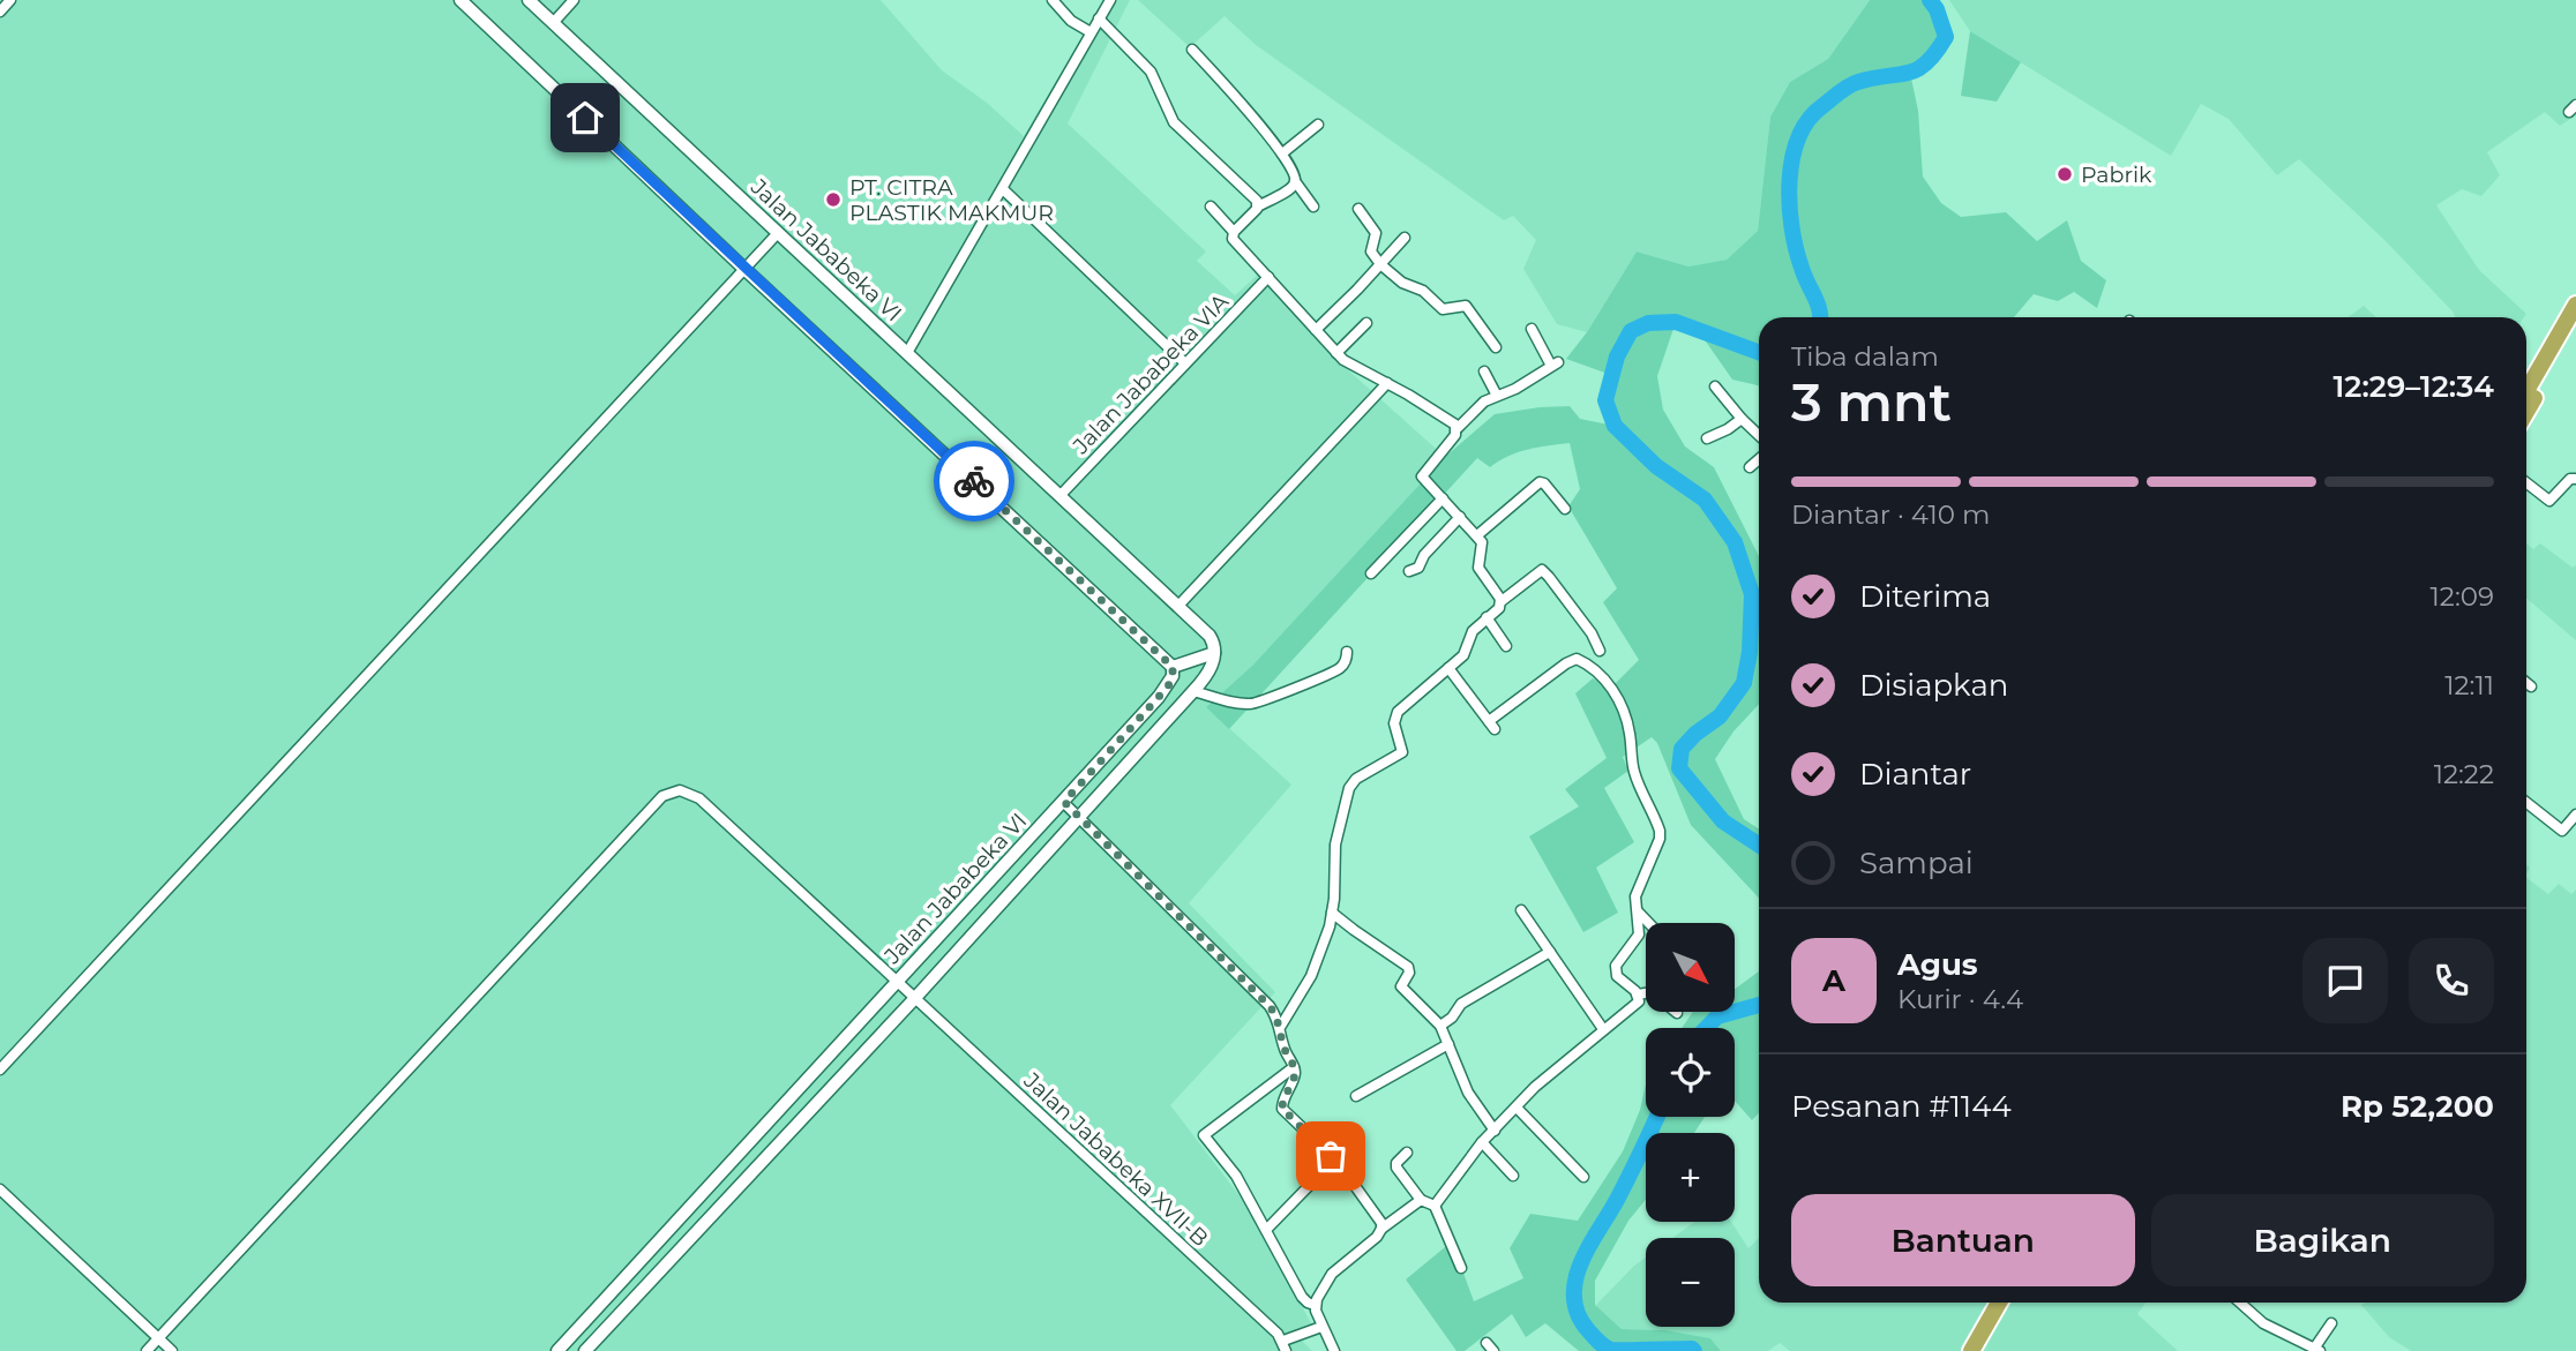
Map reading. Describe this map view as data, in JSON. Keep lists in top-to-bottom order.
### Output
{
  "streets": {
    "street": ["Jalan Jababeka VI", "Jalan Jababeka VIA", "Jalan Jababeka XVII-B"]
  },
  "crossings": [
    ["Jalan Jababeka VI", "Jalan Jababeka VIA"],
    ["Jalan Jababeka VI", "Jalan Jababeka XVII-B"]
  ],
  "places": ["Pabrik", "PT. CITRA PLASTIK MAKMUR"],
  "north": "bottom right",
  "page": {
    "heading": ["3 mnt", "Tiba dalam", "12:29–12:34"],
    "panel": [
      "Agus",
      "Kurir · 4.4",
      "Pesanan #1144",
      "Rp 52,200"
    ],
    "bar": "Diantar · 410 m",
    "list": [
      ["Diterima", "12:09"],
      ["Disiapkan", "12:11"],
      ["Diantar", "12:22"],
      "Sampai"
    ],
    "map_buttons": ["+", "−"],
    "round": "A",
    "buttons": ["Bantuan", "Bagikan"]
  }
}
